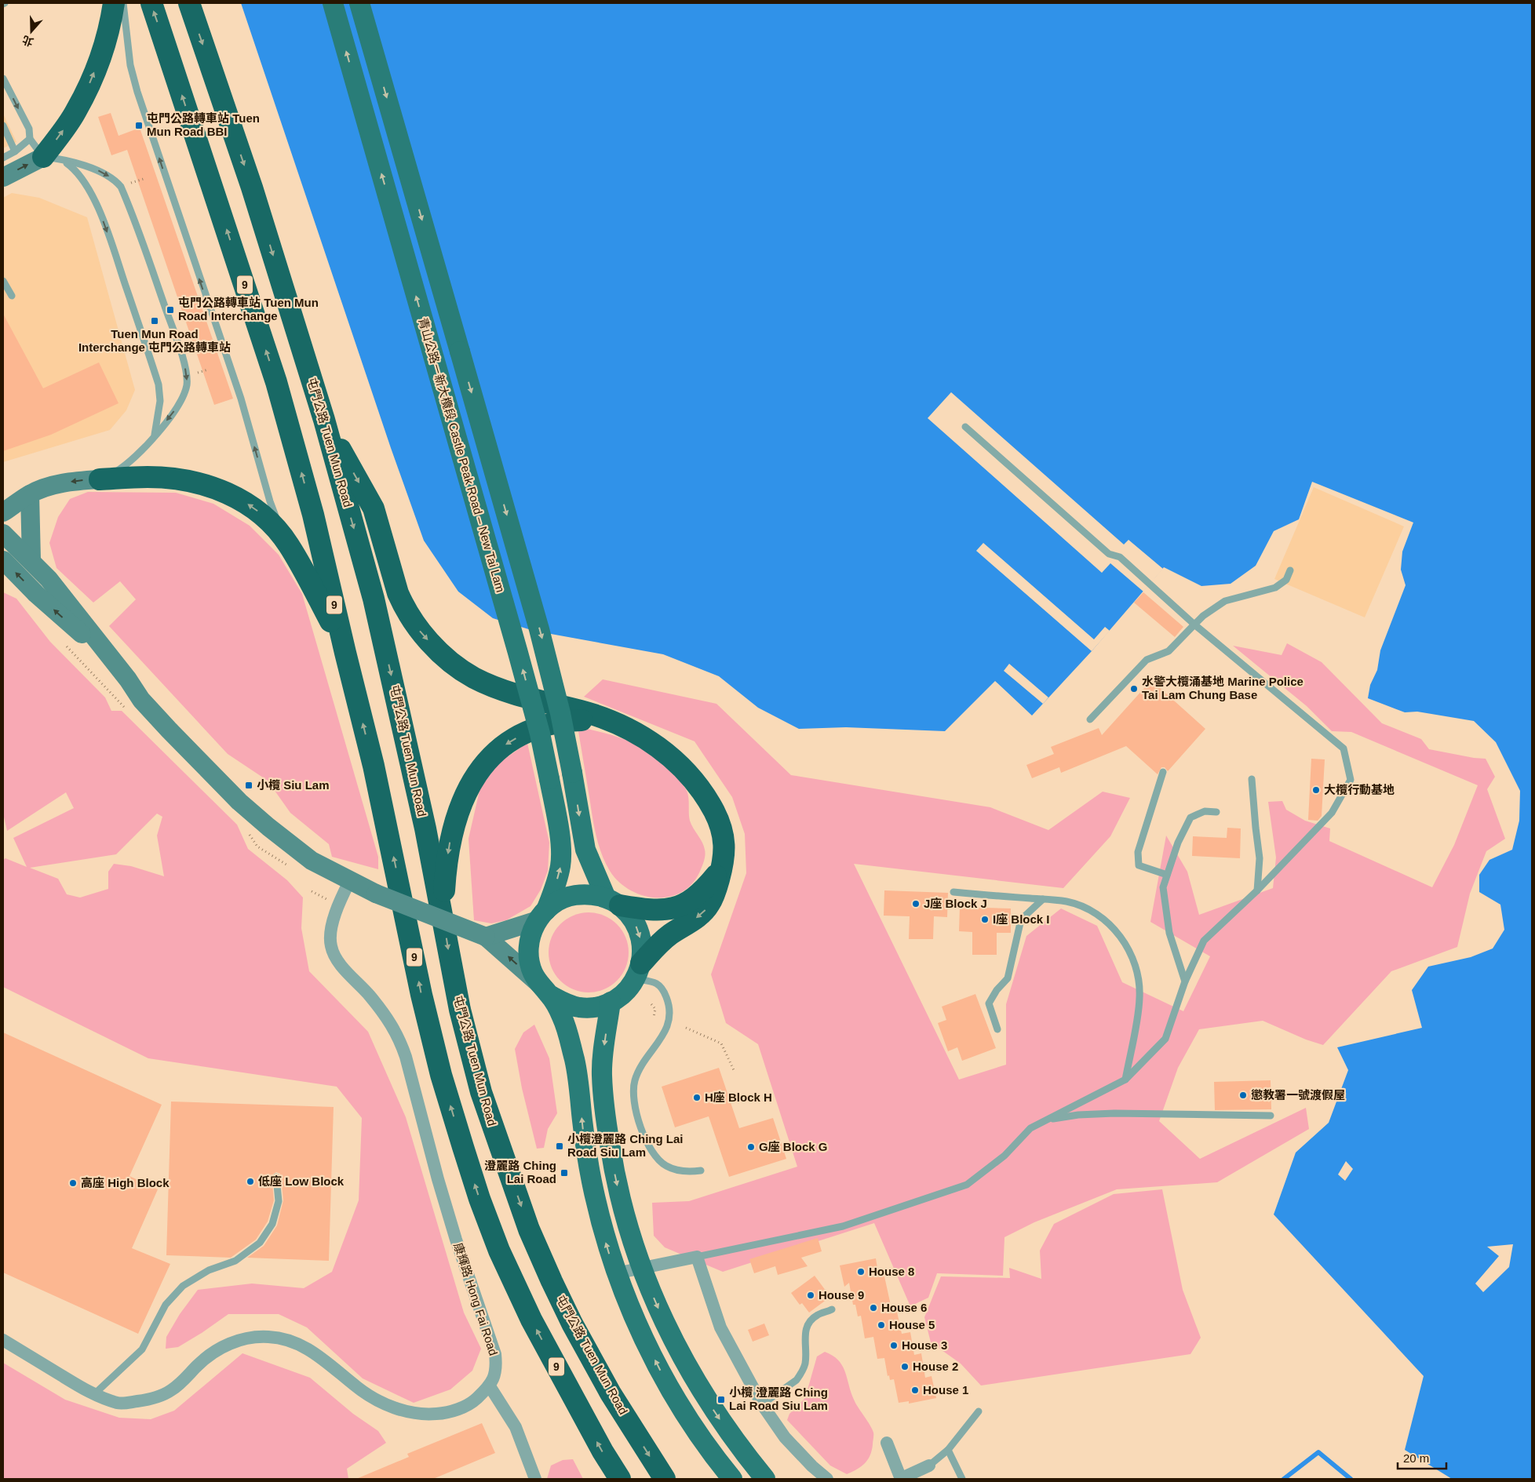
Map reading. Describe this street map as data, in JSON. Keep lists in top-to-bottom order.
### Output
{
  "streets": {
    "highway": ["9", "屯門公路 Tuen Mun Road"],
    "main road": ["青山公路－新大欖段 Castle Peak Road – New Tai Lam"],
    "street": ["康輝路 Hong Fai Road"]
  },
  "places": {
    "transit": [
      "屯門公路轉車站 Tuen Mun Road BBI",
      "屯門公路轉車站 Tuen Mun Road Interchange",
      "Tuen Mun Road Interchange 屯門公路轉車站",
      "小欖 Siu Lam",
      "小欖澄麗路 Ching Lai Road Siu Lam",
      "澄麗路 Ching Lai Road",
      "小欖 澄麗路 Ching Lai Road Siu Lam"
    ],
    "other": [
      "水警大欖涌基地 Marine Police Tai Lam Chung Base",
      "大欖行動基地",
      "J座 Block J",
      "I座 Block I",
      "懲教署一號渡假屋",
      "H座 Block H",
      "G座 Block G",
      "低座 Low Block",
      "高座 High Block",
      "House 8",
      "House 9",
      "House 6",
      "House 5",
      "House 3",
      "House 2",
      "House 1"
    ]
  },
  "scale_bar": "20 m",
  "north": "bottom"
}
